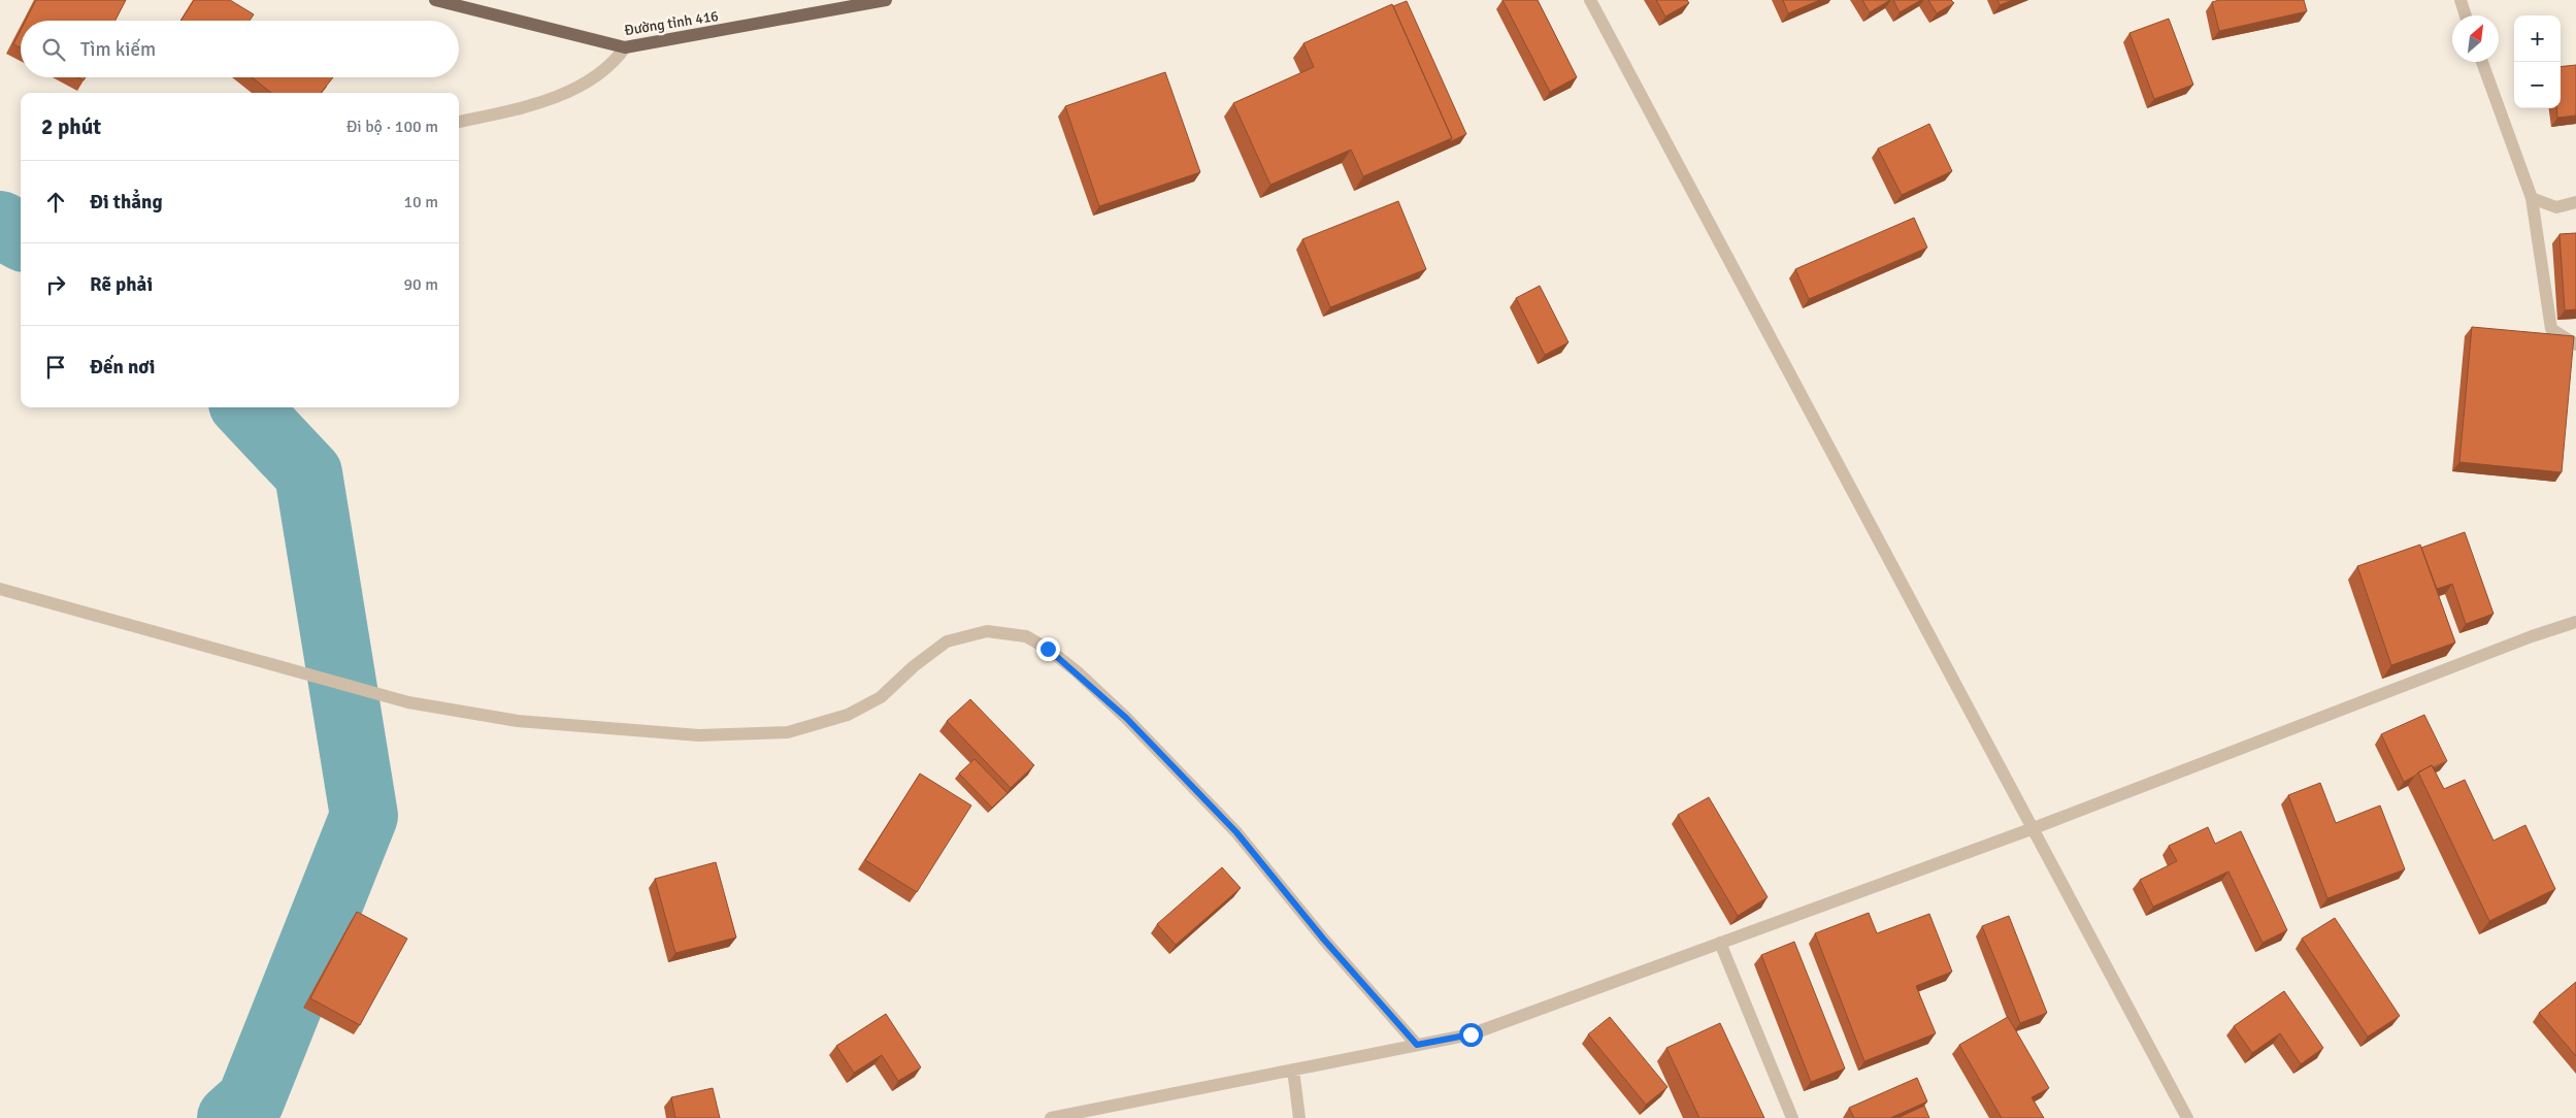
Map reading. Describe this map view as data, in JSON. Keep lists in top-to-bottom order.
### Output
{
  "streets": {
    "main road": ["Đường tỉnh 416"]
  },
  "north": "top right",
  "page": {
    "map_buttons": ["+", "−"],
    "search": "Tìm kiếm",
    "heading": ["2 phút", "Đi bộ · 100 m"],
    "list": [
      ["Đi thẳng", "10 m"],
      ["Rẽ phải", "90 m"],
      "Đến nơi"
    ]
  }
}
